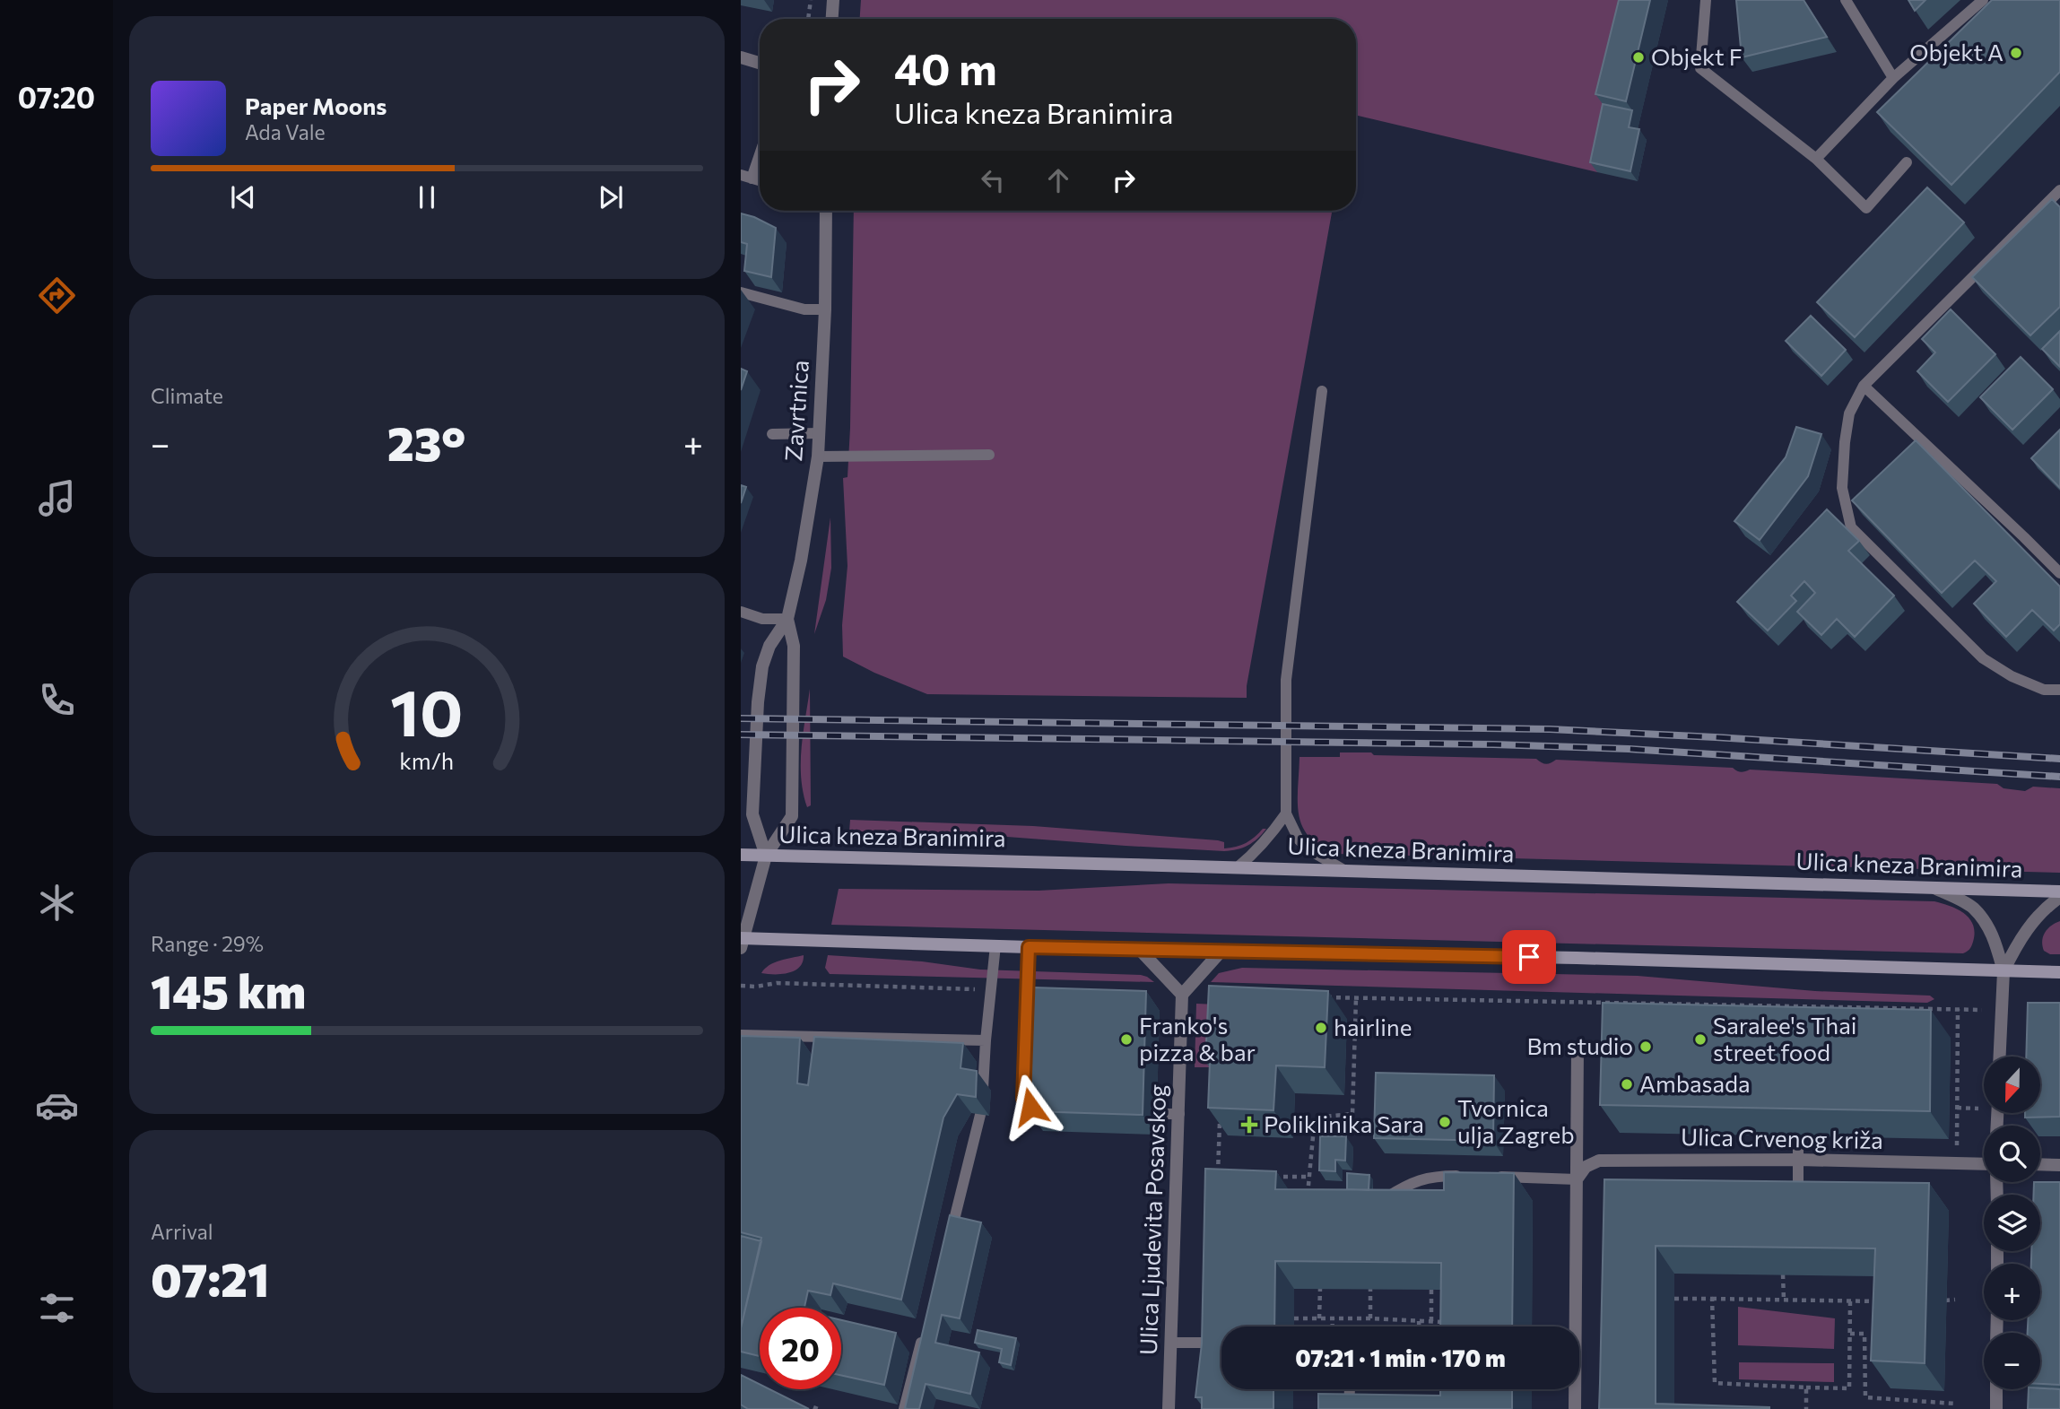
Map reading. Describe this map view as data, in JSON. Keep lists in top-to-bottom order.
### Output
{
  "streets": {
    "main road": ["Ulica kneza Branimira"],
    "street": ["Zavrtnica", "Ulica Crvenog križa", "Ulica Ljudevita Posavskog"]
  },
  "crossings": [
    ["Zavrtnica", "Ulica kneza Branimira"]
  ],
  "places": {
    "other": [
      "Objekt A",
      "Objekt F",
      "hairline",
      "Franko's pizza & bar",
      "Saralee's Thai street food",
      "Bm studio",
      "Ambasada",
      "Tvornica ulja Zagreb"
    ],
    "health": ["Poliklinika Sara"]
  },
  "north": "bottom",
  "page": {
    "tabs": "07:20",
    "turn": ["40 m", "Ulica kneza Branimira"],
    "song": ["Paper Moons", "Ada Vale"],
    "tile": [
      "Climate",
      ["Range · 29%", "145 km"],
      ["Arrival", "07:21"]
    ],
    "heat": ["−", "23°", "+"],
    "map_buttons": ["+", "−"],
    "limit": "20",
    "trip": "07:21 · 1 min · 170 m",
    "gauge": ["10", "km/h"]
  }
}
